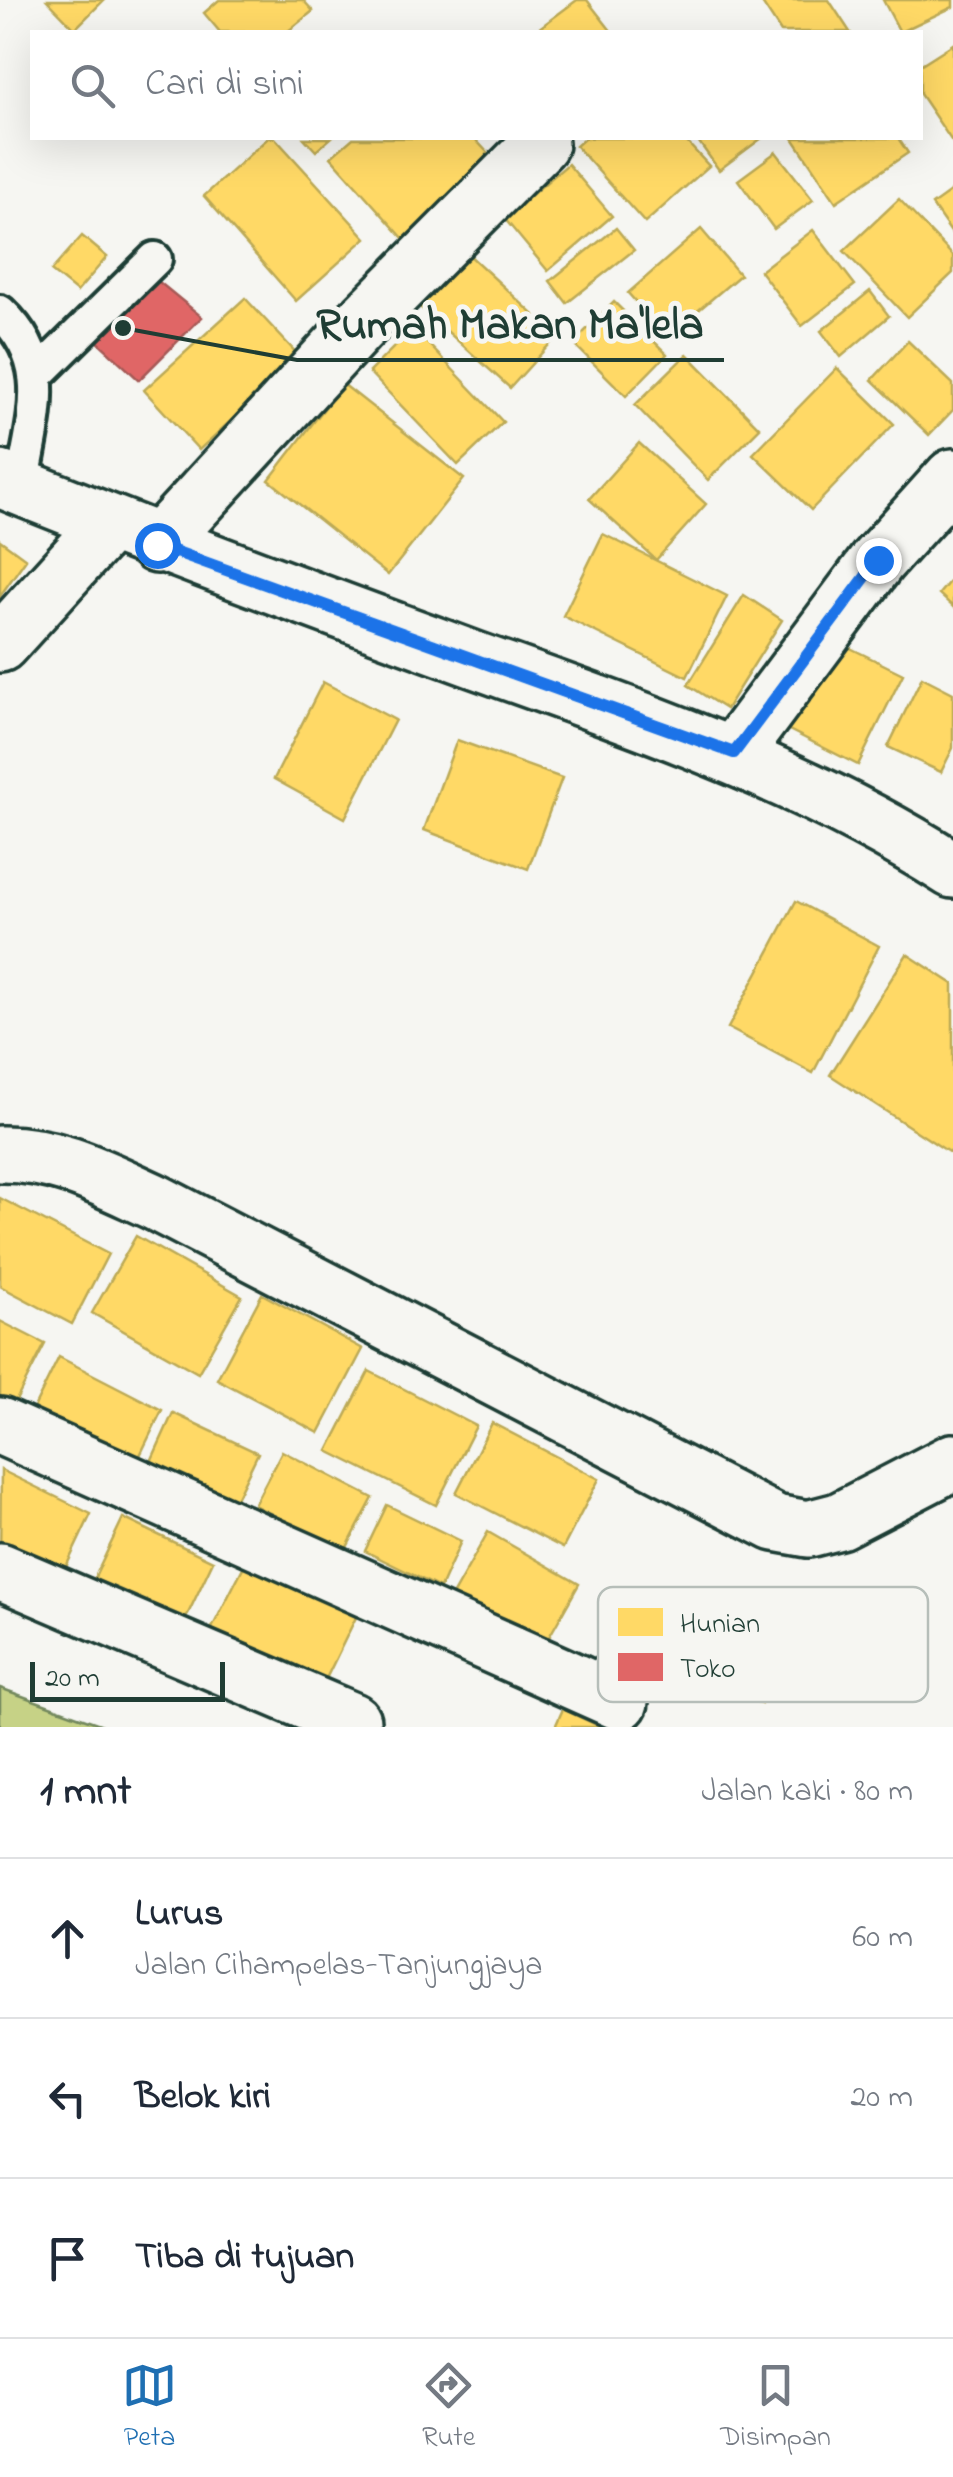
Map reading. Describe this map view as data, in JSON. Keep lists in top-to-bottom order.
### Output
{
  "places": ["Rumah Makan Ma'lela"],
  "legend": ["Hunian", "Toko"],
  "scale_bar": "20 m",
  "page": {
    "search": "Cari di sini",
    "scale": "20 m",
    "heading": ["1 mnt", "Jalan kaki · 80 m"],
    "list": [
      ["Lurus", "Jalan Cihampelas-Tanjungjaya", "60 m"],
      ["Belok kiri", "20 m"],
      "Tiba di tujuan"
    ],
    "nav": ["Peta", "Rute", "Disimpan"]
  }
}
